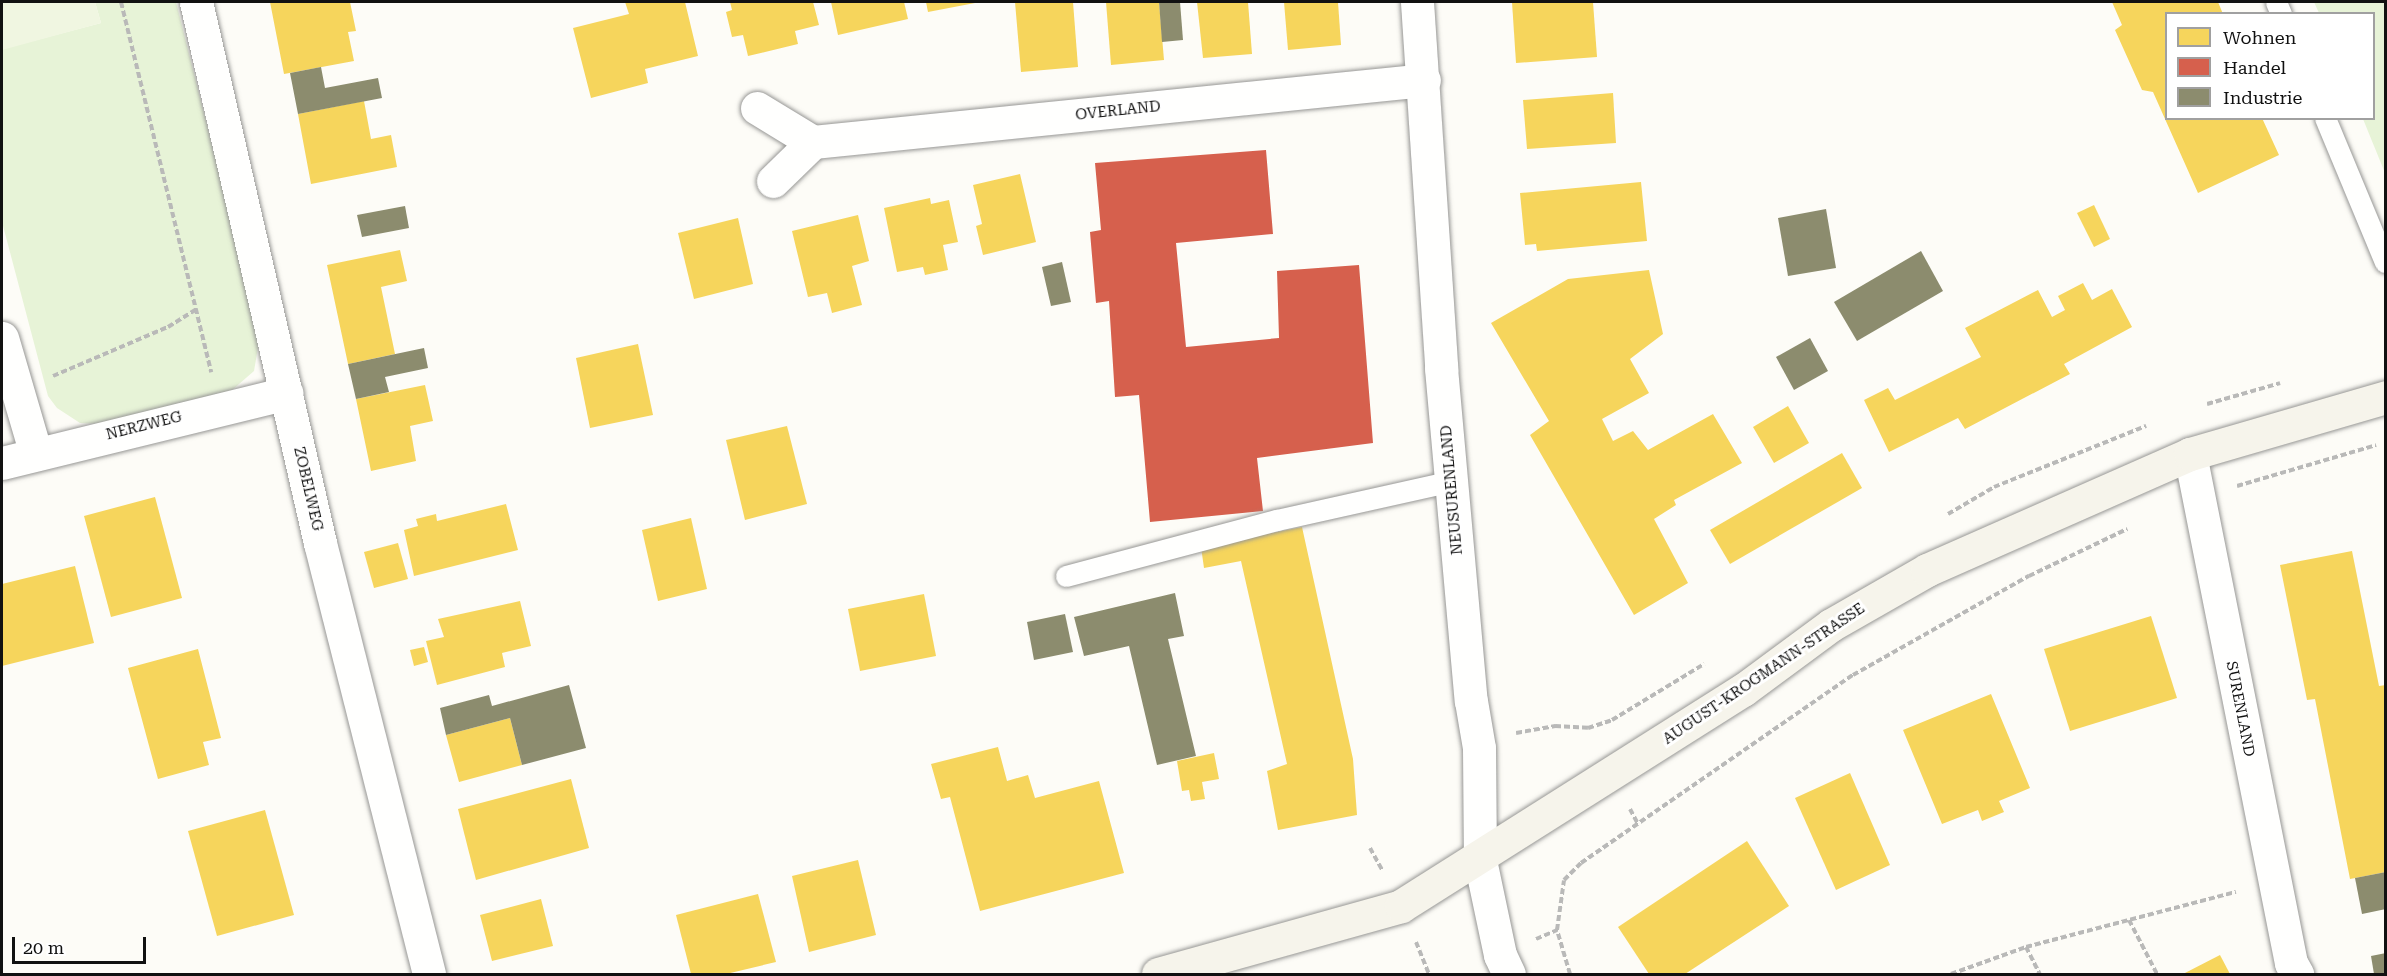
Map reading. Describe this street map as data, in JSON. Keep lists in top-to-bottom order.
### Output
{
  "streets": {
    "main road": ["AUGUST-KROGMANN-STRASSE"],
    "street": [
      "OVERLAND",
      "NERZWEG",
      "ZOBELWEG",
      "NEUSURENLAND",
      "SURENLAND"
    ]
  },
  "crossings": [
    ["OVERLAND", "NEUSURENLAND"],
    ["NERZWEG", "ZOBELWEG"],
    ["NEUSURENLAND", "AUGUST-KROGMANN-STRASSE"],
    ["AUGUST-KROGMANN-STRASSE", "SURENLAND"]
  ],
  "legend": ["Wohnen", "Handel", "Industrie"],
  "scale_bar": "20 m"
}
